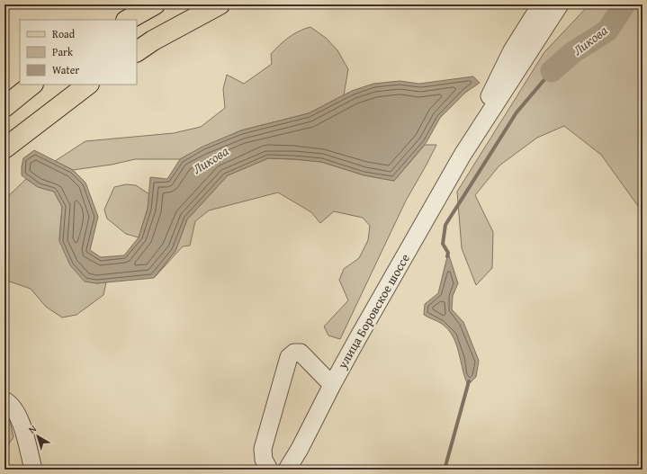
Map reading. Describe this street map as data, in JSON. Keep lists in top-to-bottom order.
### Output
{
  "streets": {
    "street": ["улица Боровское шоссе"]
  },
  "water": ["Ликова"],
  "legend": ["Road", "Park", "Water"],
  "north": "top left"
}
